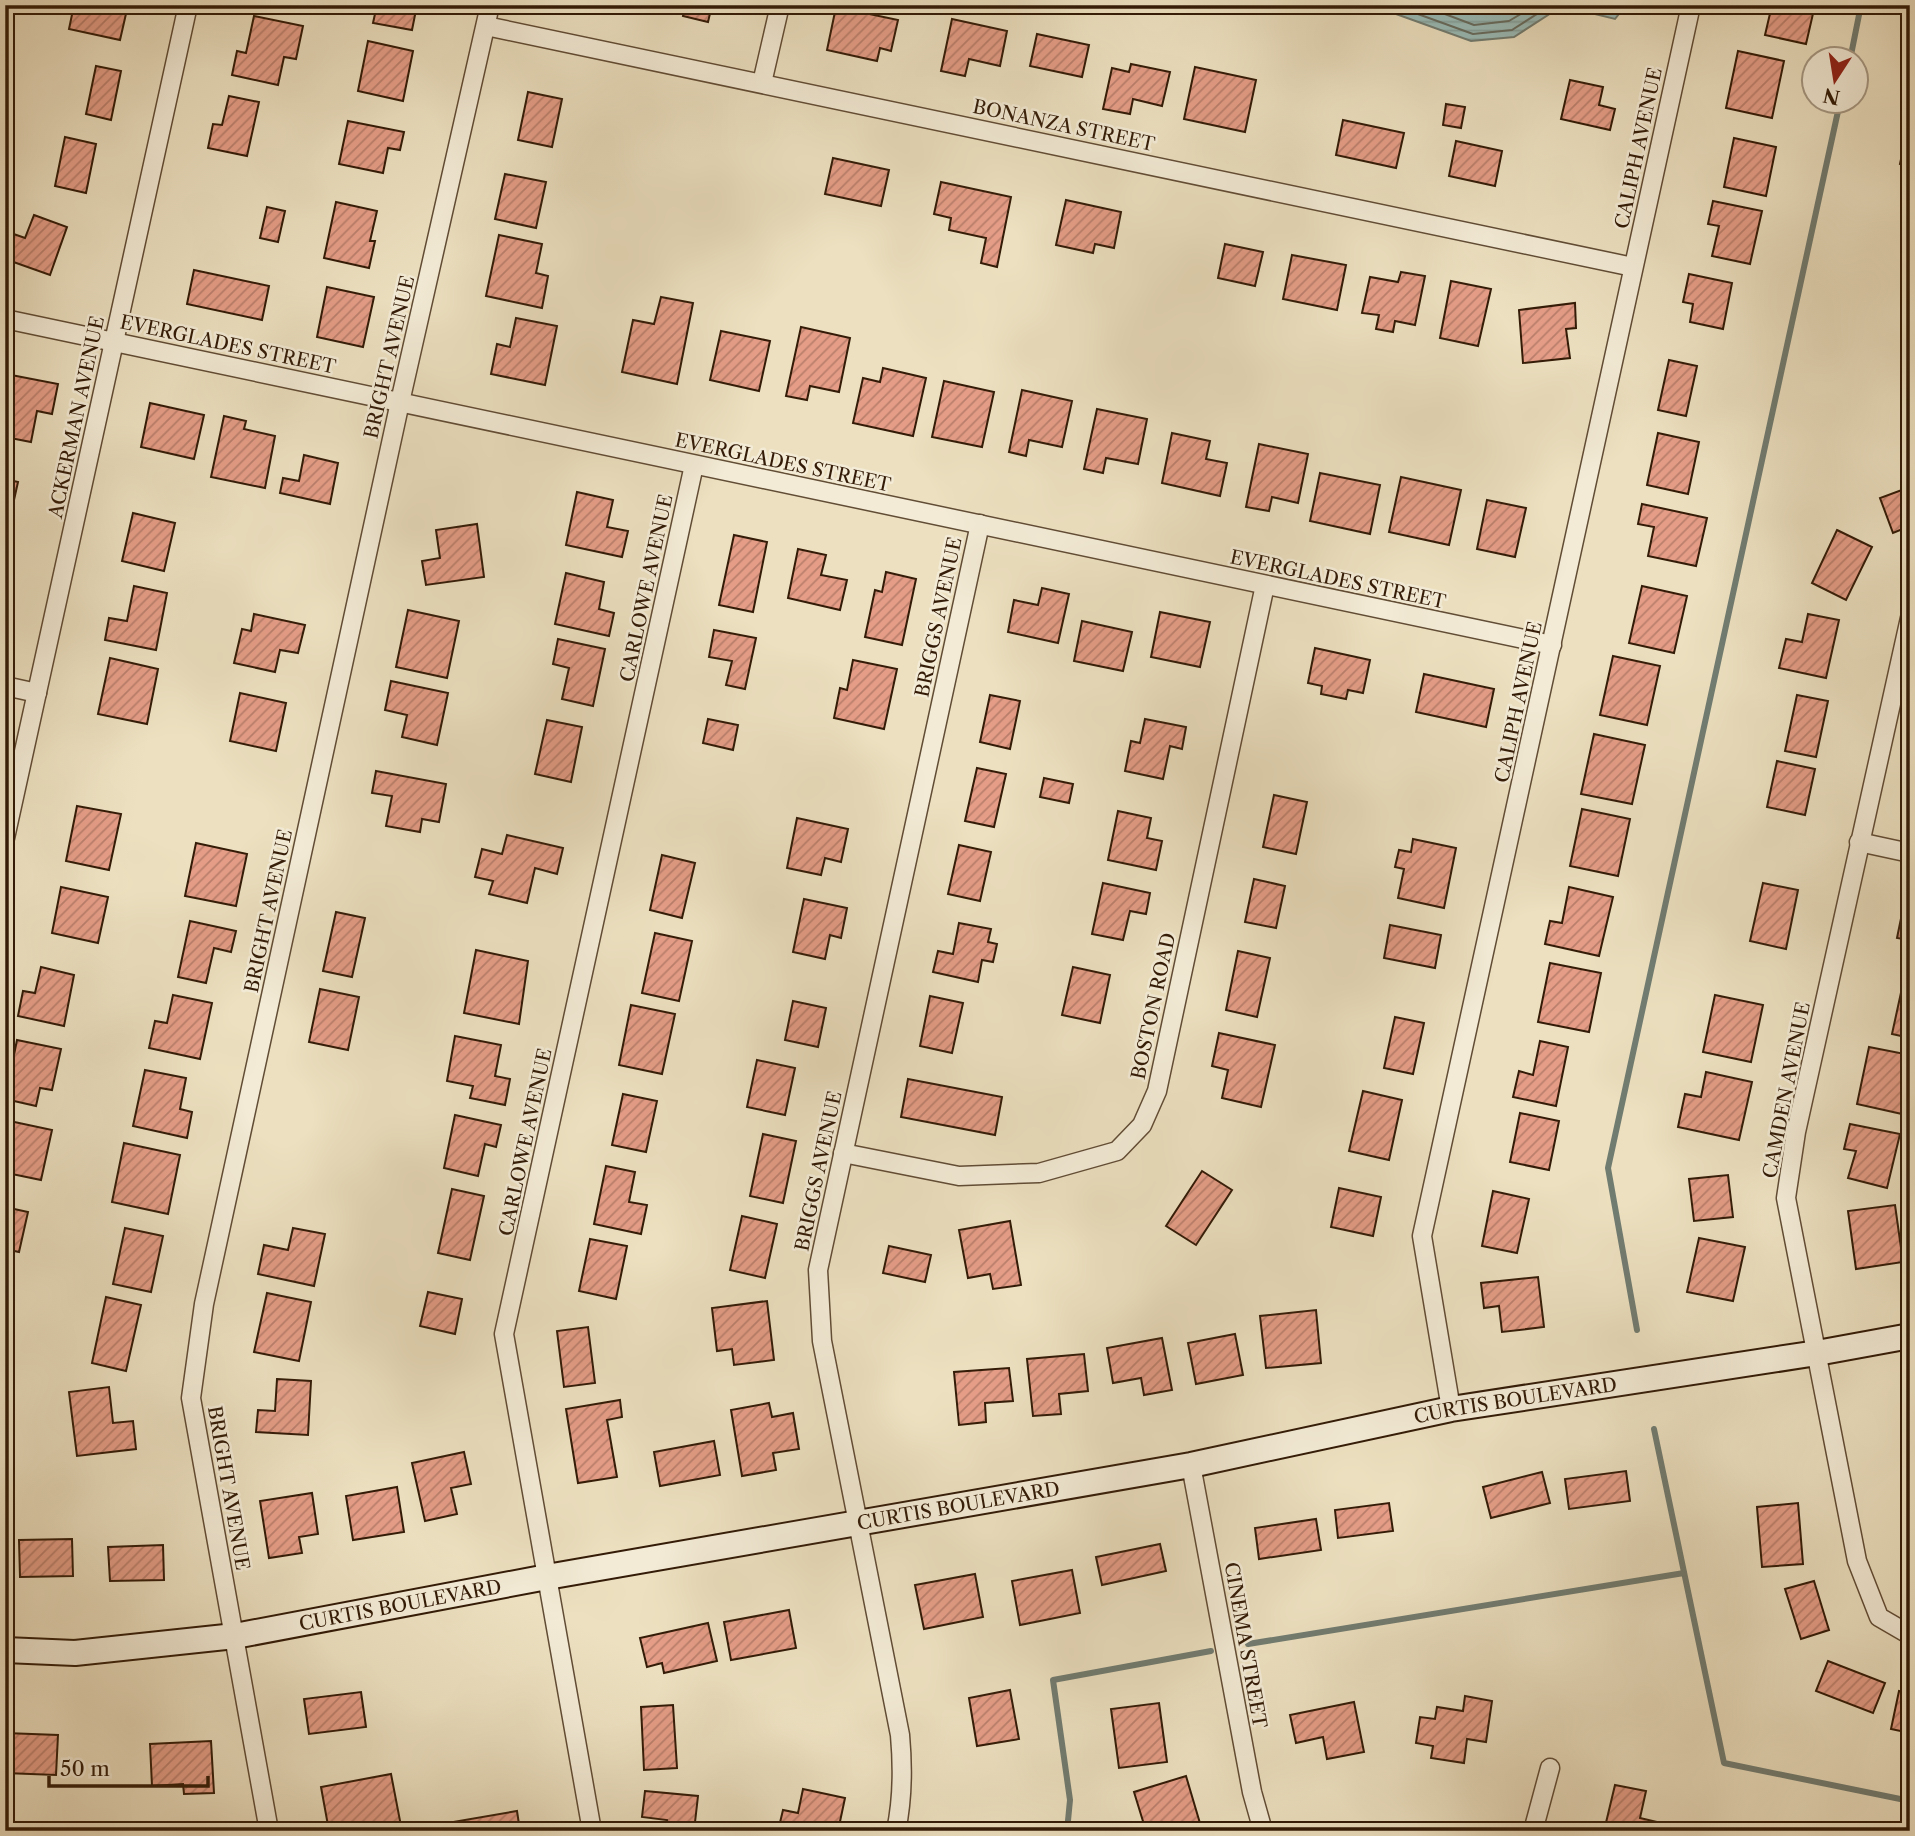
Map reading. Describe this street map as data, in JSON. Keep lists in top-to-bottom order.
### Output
{
  "streets": {
    "street": [
      "BONANZA STREET",
      "CALIPH AVENUE",
      "EVERGLADES STREET",
      "BRIGHT AVENUE",
      "ACKERMAN AVENUE",
      "CARLOWE AVENUE",
      "BRIGGS AVENUE",
      "BOSTON ROAD",
      "CAMDEN AVENUE",
      "CURTIS BOULEVARD",
      "CINEMA STREET"
    ]
  },
  "crossings": [
    ["BONANZA STREET", "CALIPH AVENUE"],
    ["BONANZA STREET", "BRIGHT AVENUE"],
    ["CALIPH AVENUE", "EVERGLADES STREET"],
    ["CALIPH AVENUE", "CURTIS BOULEVARD"],
    ["EVERGLADES STREET", "BRIGHT AVENUE"],
    ["EVERGLADES STREET", "ACKERMAN AVENUE"],
    ["EVERGLADES STREET", "CARLOWE AVENUE"],
    ["EVERGLADES STREET", "BRIGGS AVENUE"],
    ["EVERGLADES STREET", "BOSTON ROAD"],
    ["BRIGHT AVENUE", "CURTIS BOULEVARD"],
    ["CARLOWE AVENUE", "CURTIS BOULEVARD"],
    ["BRIGGS AVENUE", "BOSTON ROAD"],
    ["BRIGGS AVENUE", "CURTIS BOULEVARD"],
    ["CAMDEN AVENUE", "CURTIS BOULEVARD"],
    ["CURTIS BOULEVARD", "CINEMA STREET"]
  ],
  "scale_bar": "50 m",
  "north": "bottom"
}
